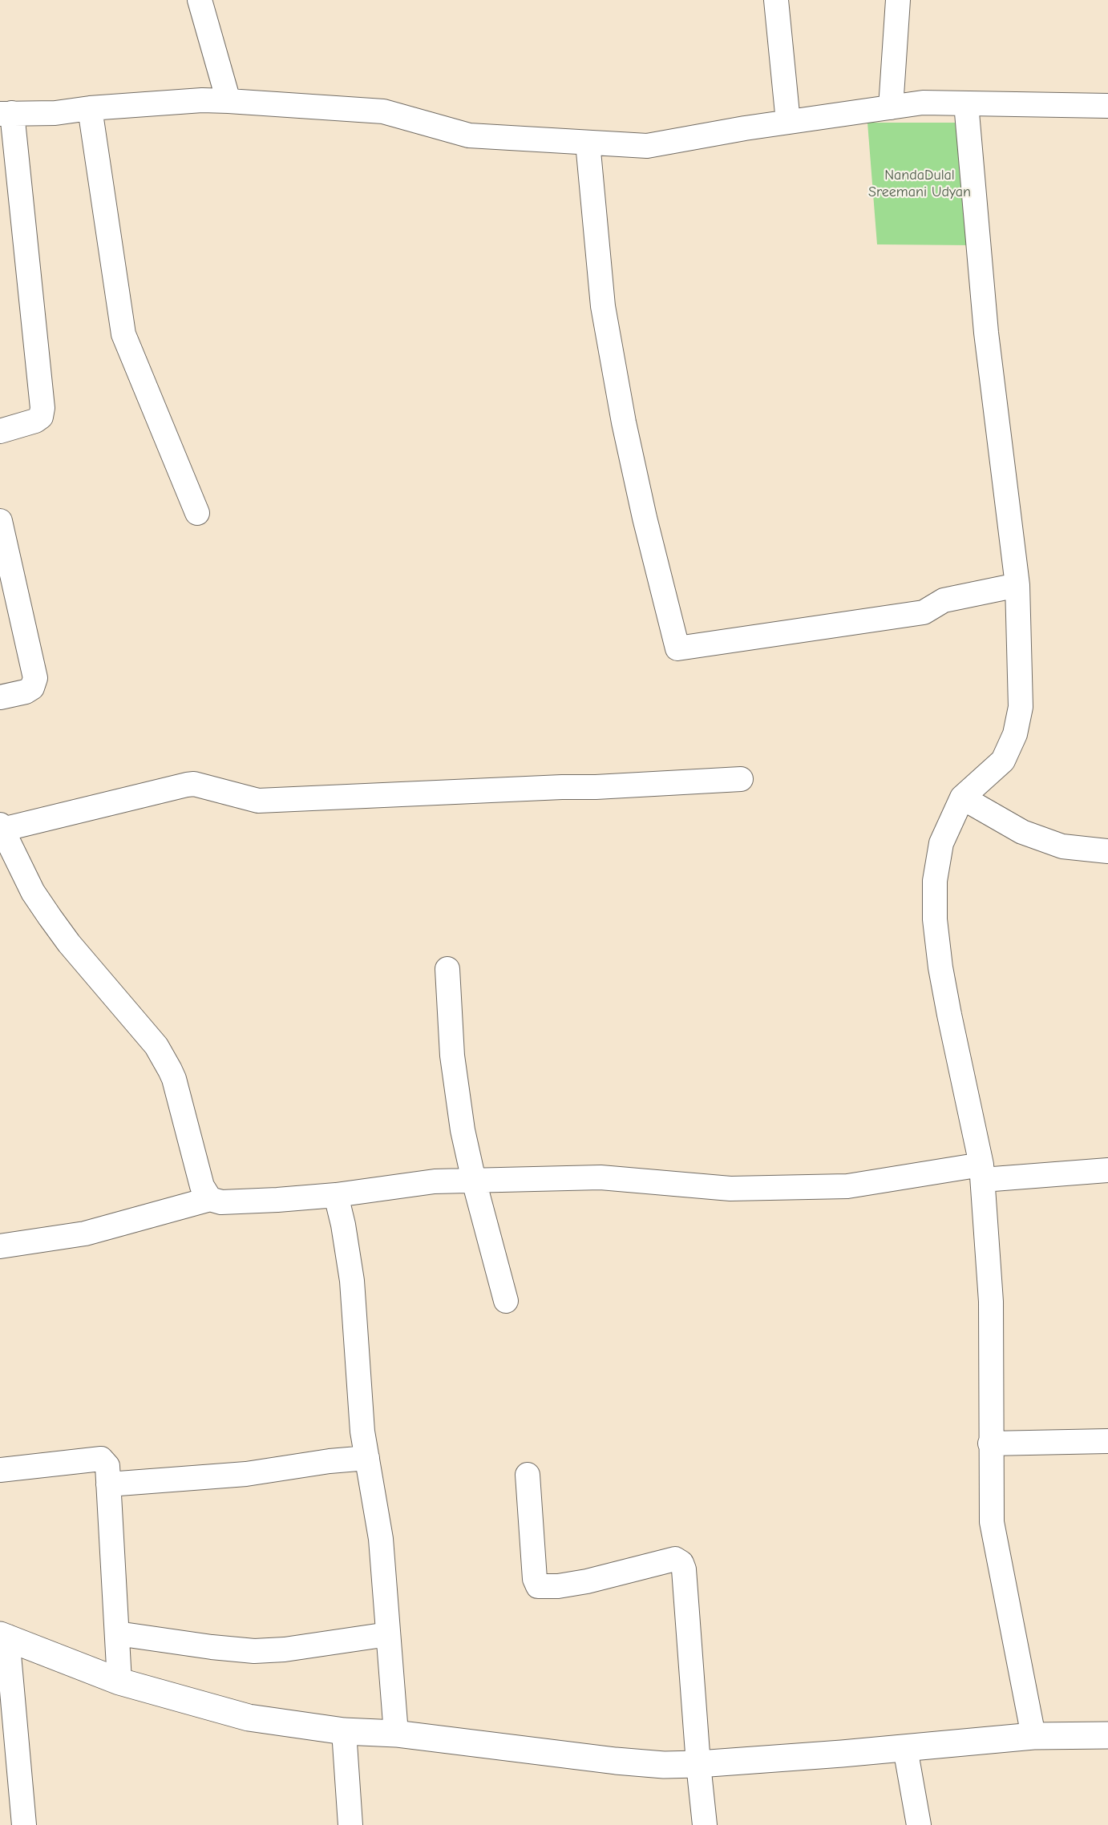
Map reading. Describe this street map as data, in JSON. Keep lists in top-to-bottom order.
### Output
{
  "parks": ["NandaDulal Sreemani Udyan"]
}
